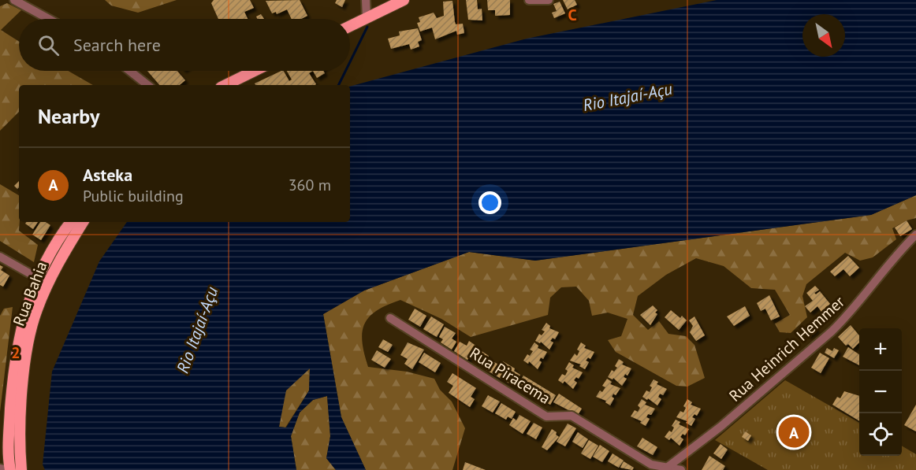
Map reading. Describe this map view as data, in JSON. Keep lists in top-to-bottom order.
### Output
{
  "streets": {
    "main road": ["Rua Bahia"],
    "street": ["Rua Heinrich Hemmer", "Rua Piracema"]
  },
  "crossings": [
    ["Rua Heinrich Hemmer", "Rua Piracema"]
  ],
  "water": ["Rio Itajaí-Açu"],
  "north": "bottom right",
  "page": {
    "search": "Search here",
    "heading": "Nearby",
    "list": [
      {
        "mark": "A",
        "name": "Asteka",
        "note": "Public building",
        "value": "360 m"
      }
    ],
    "map_buttons": ["+", "−"],
    "pins": "A"
  },
  "grid": {
    "columns": ["C"],
    "rows": ["2"]
  }
}
